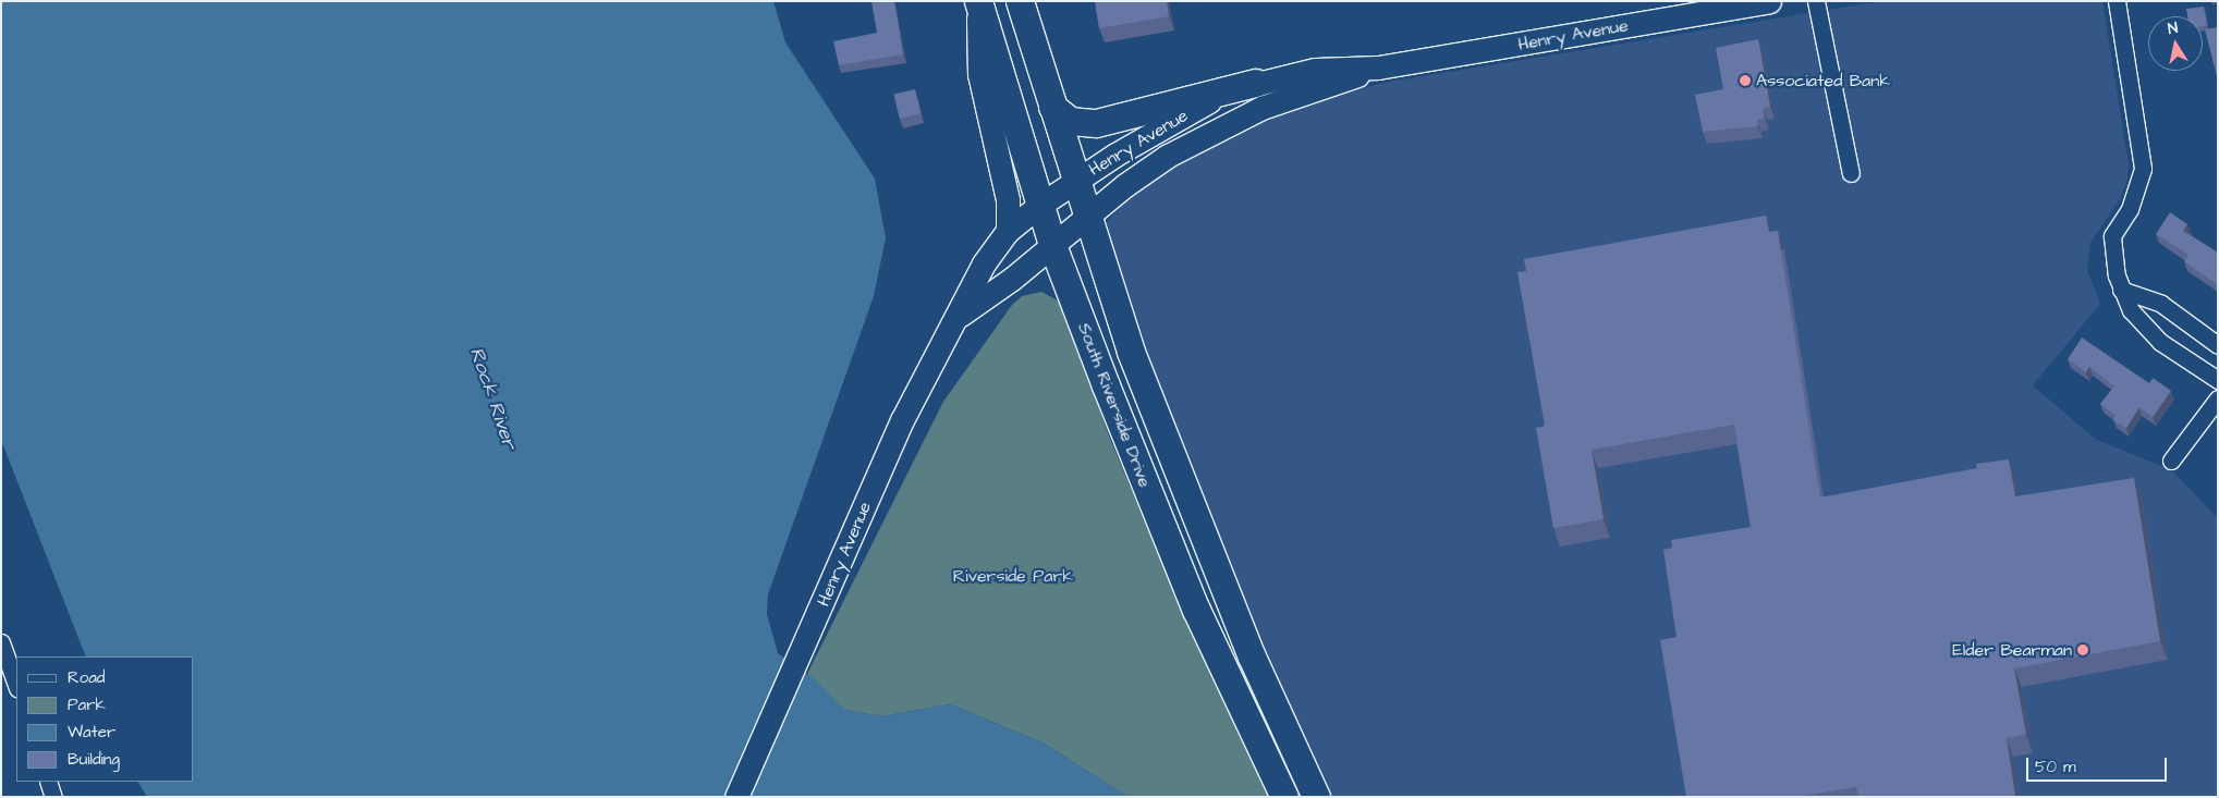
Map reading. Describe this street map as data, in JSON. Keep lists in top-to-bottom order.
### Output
{
  "streets": {
    "main road": ["South Riverside Drive"],
    "street": ["Henry Avenue"]
  },
  "crossings": [
    ["Henry Avenue", "South Riverside Drive"]
  ],
  "water": ["Rock River"],
  "parks": ["Riverside Park"],
  "places": ["Associated Bank", "Elder Bearman"],
  "legend": [
    "Road",
    "Park",
    "Water",
    "Building"
  ],
  "scale_bar": "50 m",
  "north": "top"
}
